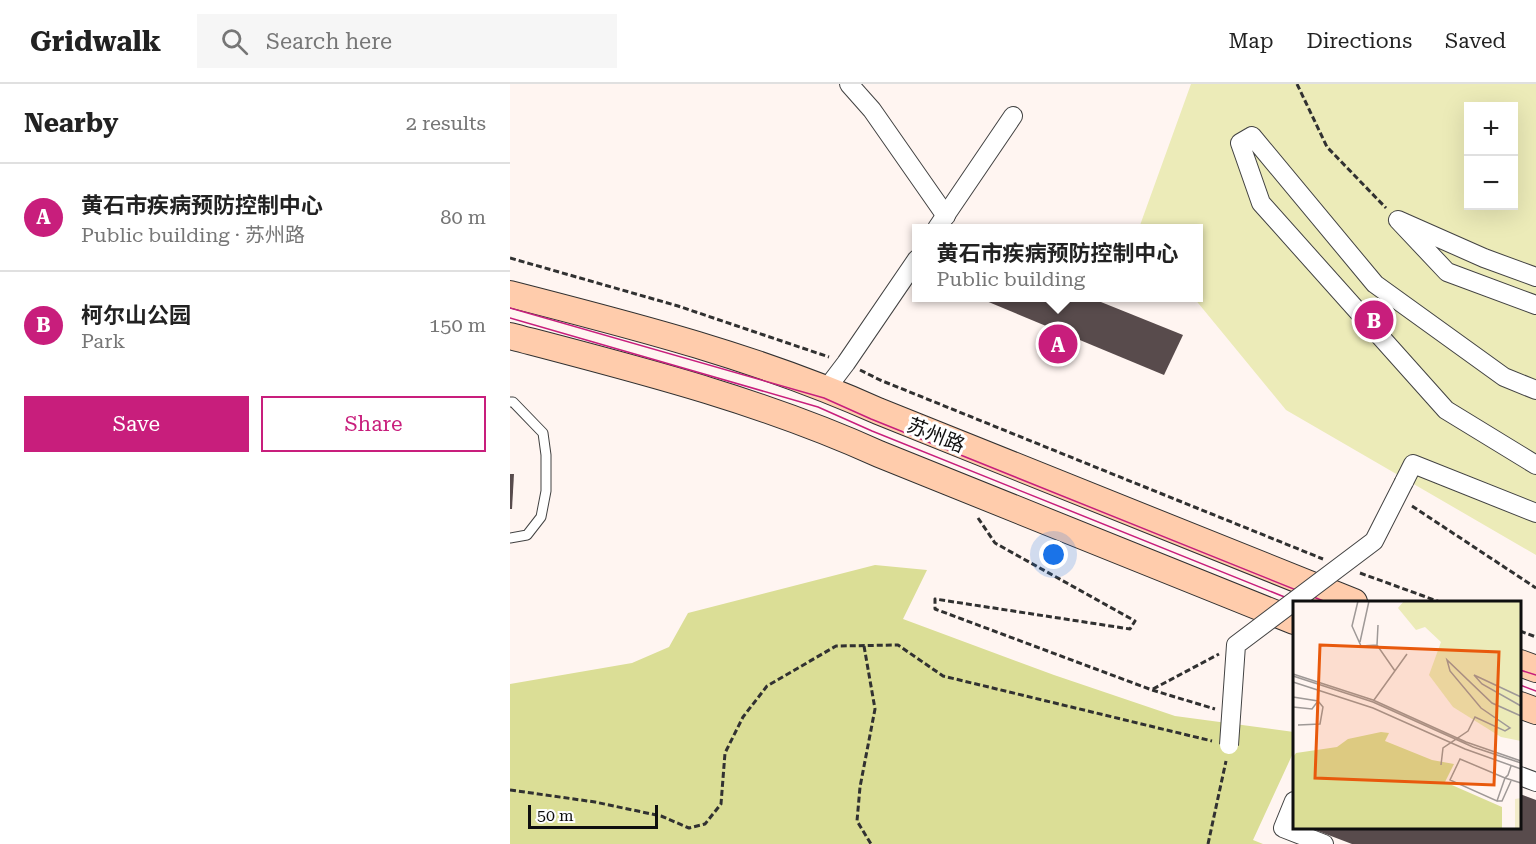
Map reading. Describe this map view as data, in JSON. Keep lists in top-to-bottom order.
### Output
{
  "streets": {
    "main road": ["苏州路"]
  },
  "scale_bar": "50 m",
  "page": {
    "header": "Gridwalk",
    "search": "Search here",
    "nav": ["Map", "Directions", "Saved"],
    "heading": ["Nearby", "2 results"],
    "map_buttons": ["+", "−"],
    "list": [
      {
        "mark": "A",
        "name": "黄石市疾病预防控制中心",
        "note": "Public building · 苏州路",
        "value": "80 m"
      },
      {
        "mark": "B",
        "name": "柯尔山公园",
        "note": "Park",
        "value": "150 m"
      }
    ],
    "popup": ["黄石市疾病预防控制中心", "Public building"],
    "pins": ["B", "A"],
    "buttons": ["Save", "Share"],
    "scale": "50 m"
  }
}
